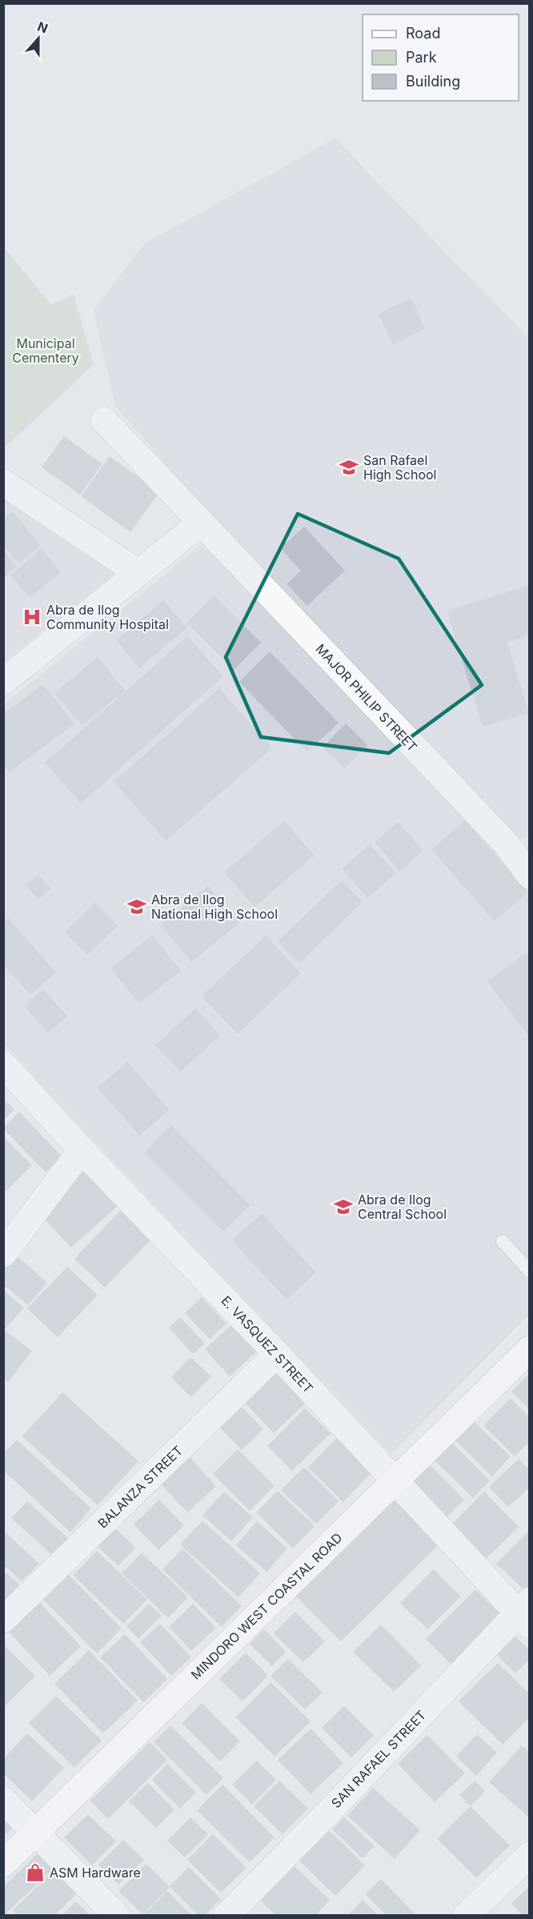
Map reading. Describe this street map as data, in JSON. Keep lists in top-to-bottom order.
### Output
{
  "streets": {
    "main road": ["MINDORO WEST COASTAL ROAD"],
    "street": [
      "MAJOR PHILIP STREET",
      "E. VASQUEZ STREET",
      "BALANZA STREET",
      "SAN RAFAEL STREET"
    ]
  },
  "crossings": [
    ["E. VASQUEZ STREET", "BALANZA STREET"],
    ["E. VASQUEZ STREET", "MINDORO WEST COASTAL ROAD"],
    ["E. VASQUEZ STREET", "SAN RAFAEL STREET"]
  ],
  "parks": ["Municipal Cementery"],
  "places": {
    "school or university": ["San Rafael High School", "Abra de Ilog National High School", "Abra de Ilog Central School"],
    "hospital": ["Abra de Ilog Community Hospital"],
    "shop": ["ASM Hardware"]
  },
  "legend": ["Road", "Park", "Building"],
  "north": "top"
}
